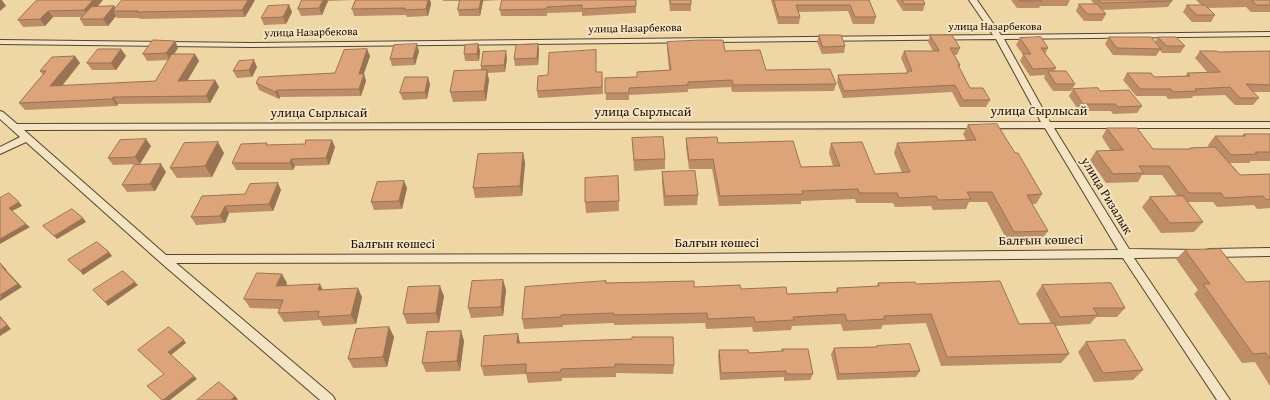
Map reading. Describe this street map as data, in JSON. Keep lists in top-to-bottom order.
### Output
{
  "streets": {
    "street": [
      "улица Назарбекова",
      "улица Сырлысай",
      "улица Ризалык",
      "Балғын көшесі"
    ]
  },
  "crossings": [
    ["улица Назарбекова", "улица Ризалык"],
    ["улица Сырлысай", "улица Ризалык"],
    ["улица Ризалык", "Балғын көшесі"]
  ]
}
